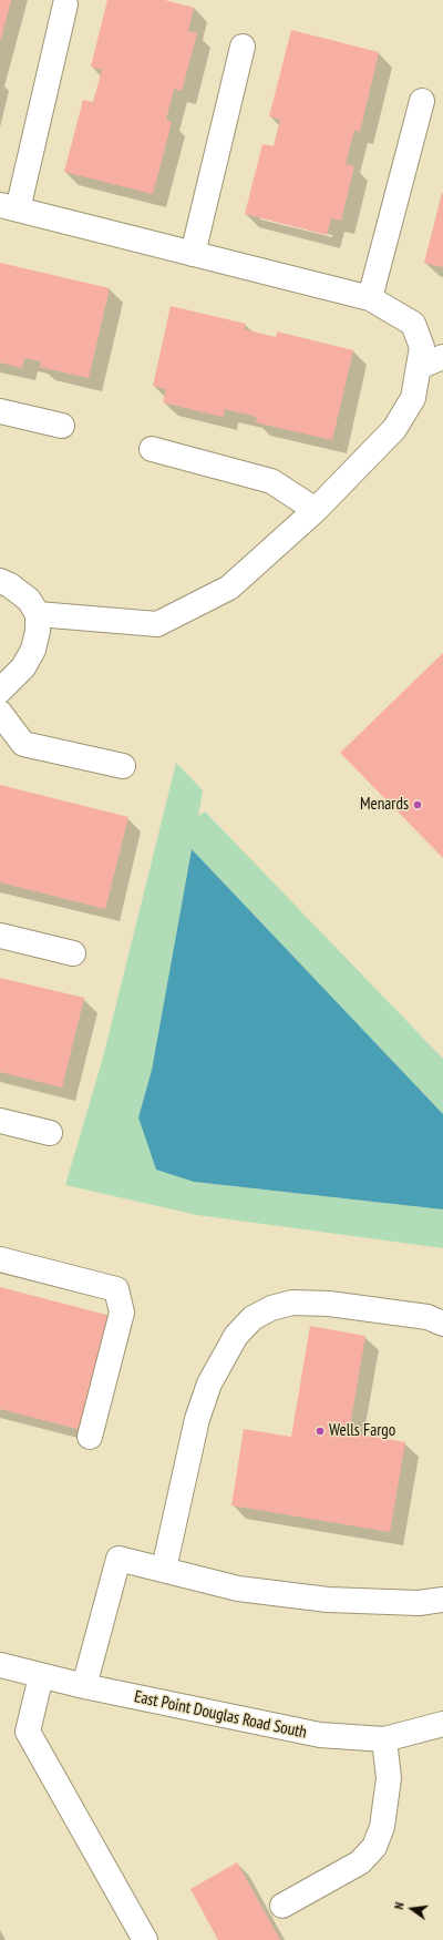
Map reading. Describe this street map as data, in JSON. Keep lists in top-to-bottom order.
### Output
{
  "streets": {
    "street": ["East Point Douglas Road South"]
  },
  "places": ["Menards", "Wells Fargo"],
  "north": "left"
}
